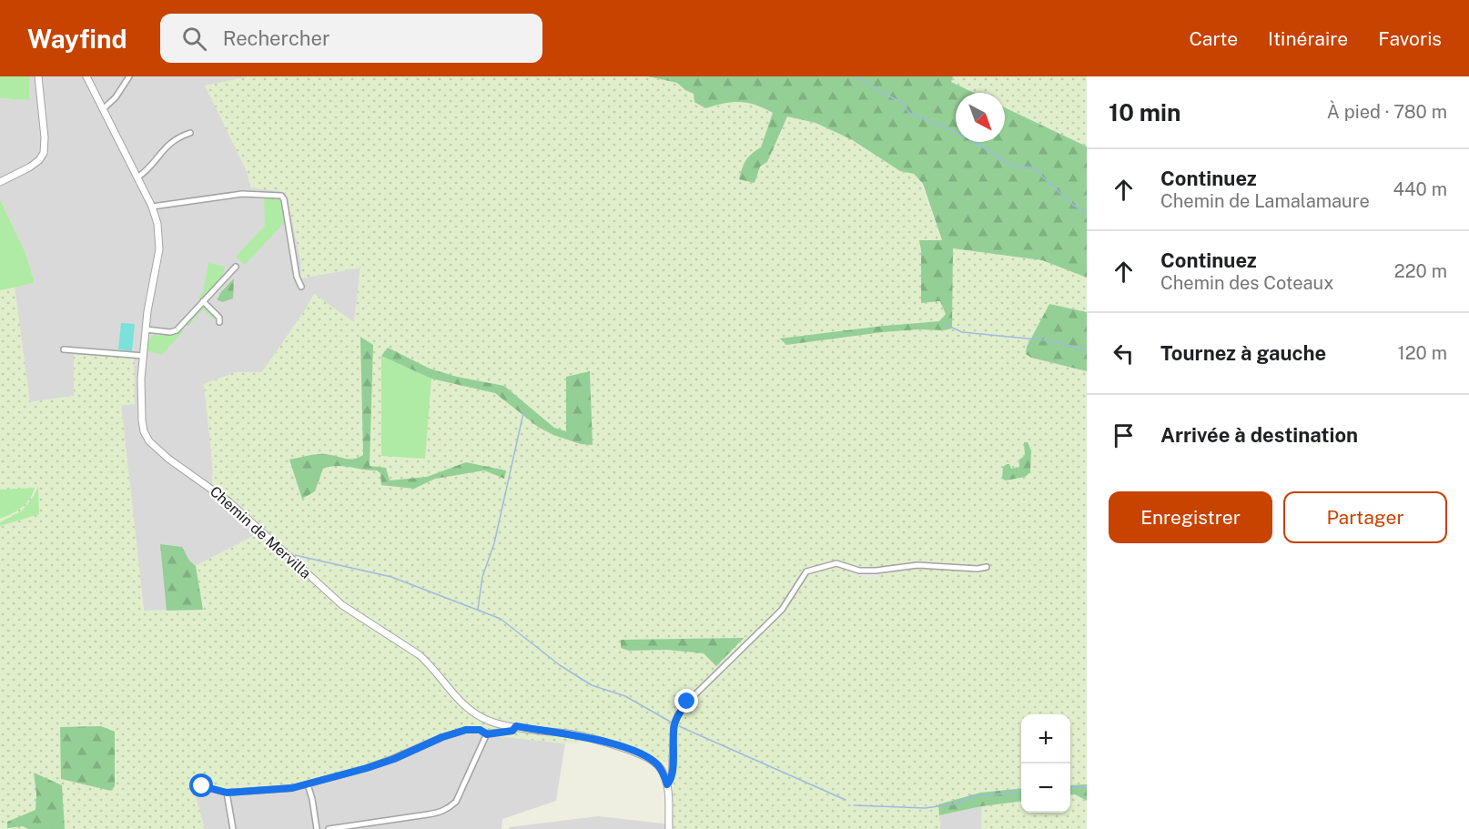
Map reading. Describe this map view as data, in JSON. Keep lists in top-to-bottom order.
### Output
{
  "streets": {
    "street": ["Chemin de Mervilla"]
  },
  "north": "bottom right",
  "page": {
    "header": "Wayfind",
    "search": "Rechercher",
    "nav": ["Carte", "Itinéraire", "Favoris"],
    "heading": ["10 min", "À pied · 780 m"],
    "list": [
      ["Continuez", "Chemin de Lamalamaure", "440 m"],
      ["Continuez", "Chemin des Coteaux", "220 m"],
      ["Tournez à gauche", "120 m"],
      "Arrivée à destination"
    ],
    "buttons": ["Enregistrer", "Partager"],
    "map_buttons": ["+", "−"]
  }
}
